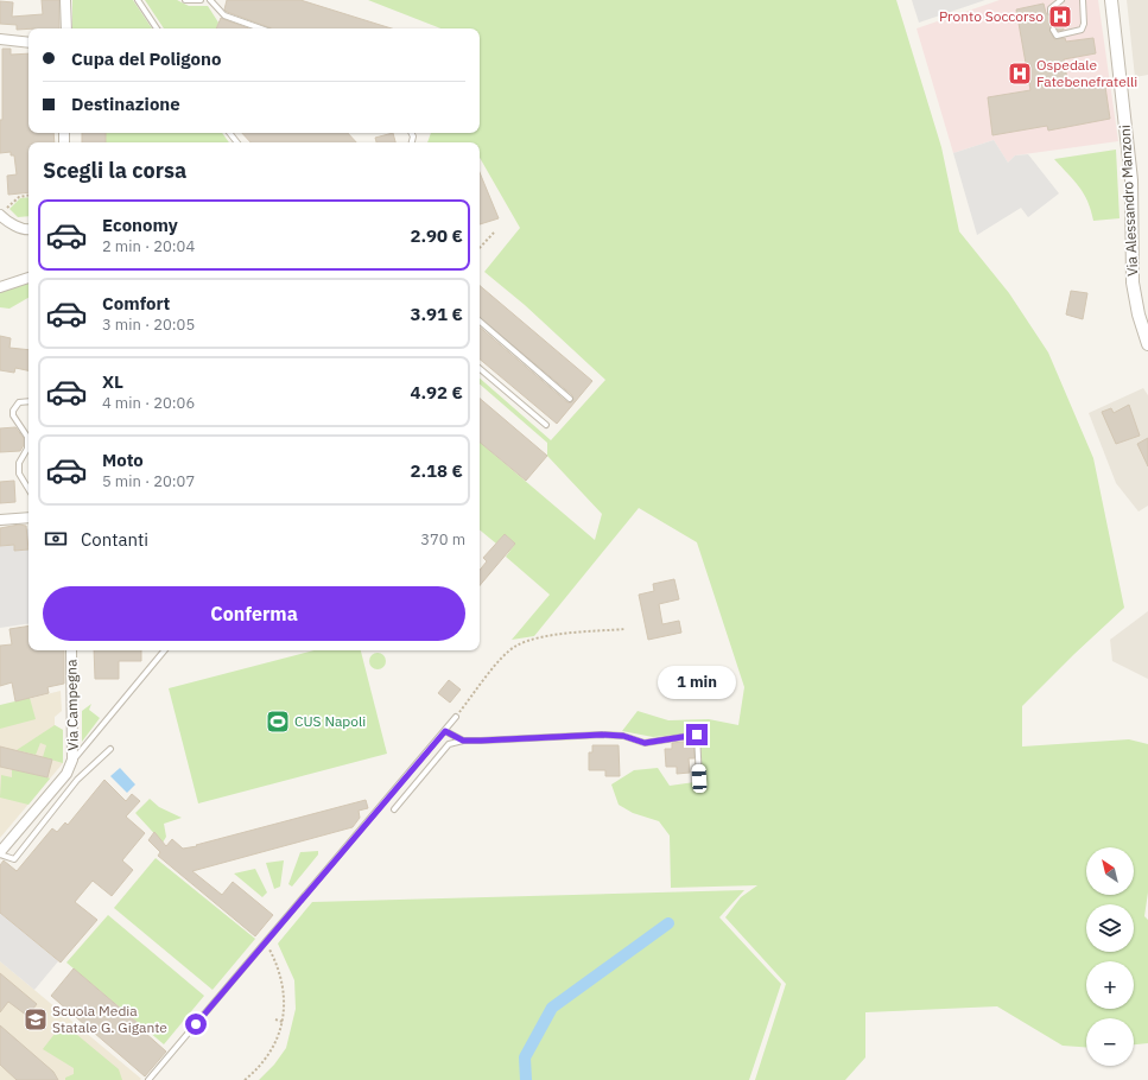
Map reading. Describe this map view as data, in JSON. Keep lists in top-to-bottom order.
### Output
{
  "streets": {
    "street": ["Via Alessandro Manzoni", "Via Campegna"]
  },
  "places": {
    "hospital": ["Pronto Soccorso", "Ospedale Fatebenefratelli"],
    "sports": ["CUS Napoli"],
    "school or university": ["Scuola Media Statale G. Gigante"]
  },
  "north": "top left",
  "page": {
    "banner": ["Cupa del Poligono", "Destinazione"],
    "heading": "Scegli la corsa",
    "list": [
      {
        "name": "Economy",
        "note": "2 min · 20:04",
        "value": "2.90 €"
      },
      {
        "name": "Comfort",
        "note": "3 min · 20:05",
        "value": "3.91 €"
      },
      {
        "name": "XL",
        "note": "4 min · 20:06",
        "value": "4.92 €"
      },
      {
        "name": "Moto",
        "note": "5 min · 20:07",
        "value": "2.18 €"
      }
    ],
    "pay": ["Contanti", "370 m"],
    "buttons": "Conferma",
    "bubble": "1 min",
    "map_buttons": ["+", "−"]
  }
}
